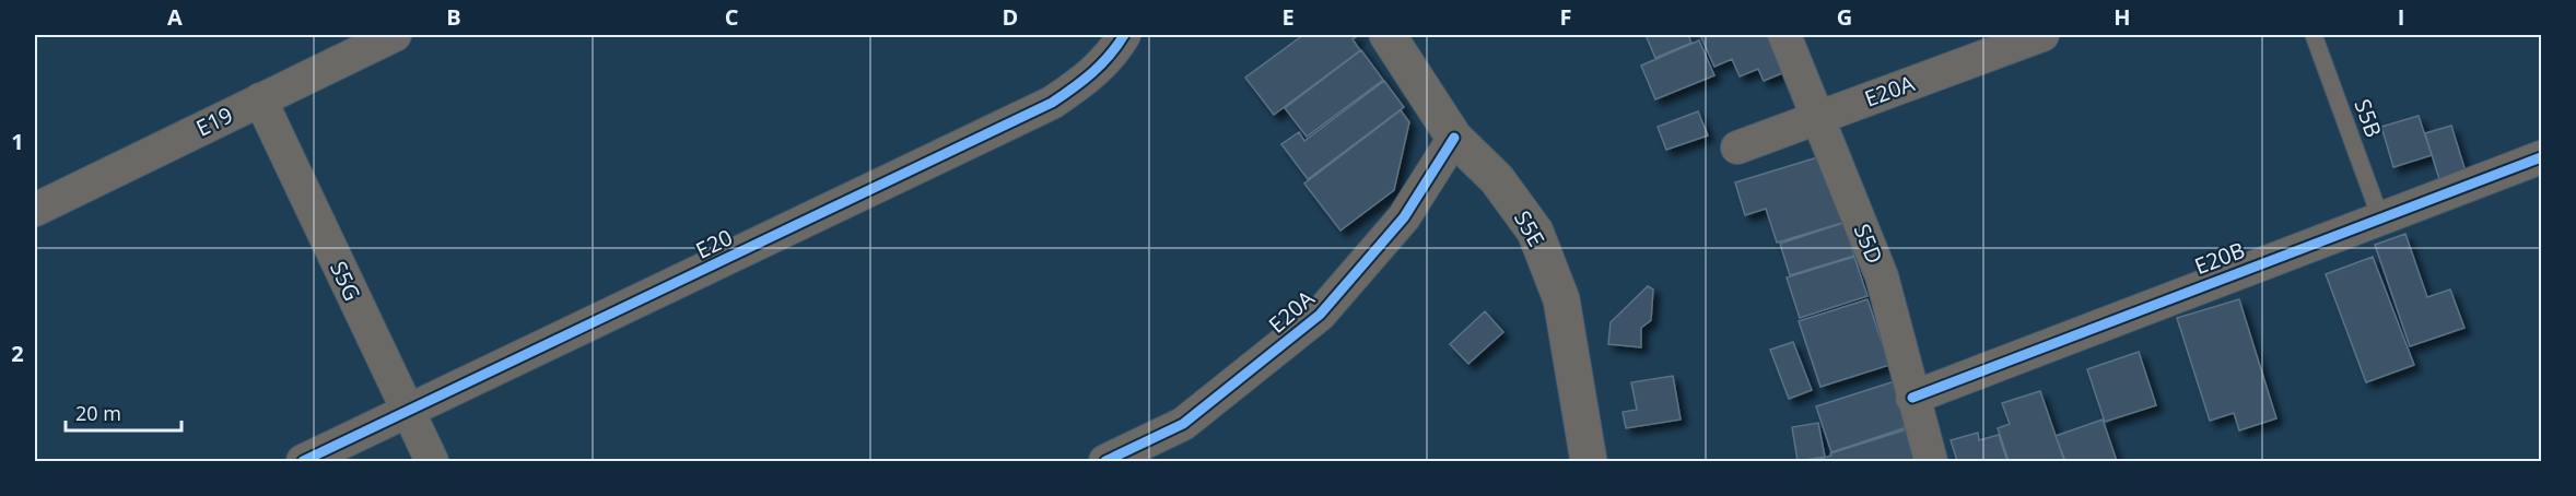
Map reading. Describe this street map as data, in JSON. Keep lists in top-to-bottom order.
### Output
{
  "streets": {
    "street": [
      "E20A",
      "E19",
      "S5E",
      "E20",
      "S5D",
      "E20B",
      "S5G"
    ],
    "lane": ["S5B"]
  },
  "crossings": [
    ["E20A", "S5E"],
    ["E20A", "S5D"],
    ["S5B", "E20B"],
    ["E19", "S5G"],
    ["E20", "S5G"],
    ["S5D", "E20B"]
  ],
  "scale_bar": "20 m",
  "grid": {
    "columns": [
      "A",
      "B",
      "C",
      "D",
      "E",
      "F",
      "G",
      "H",
      "I"
    ],
    "rows": ["1", "2"]
  }
}
